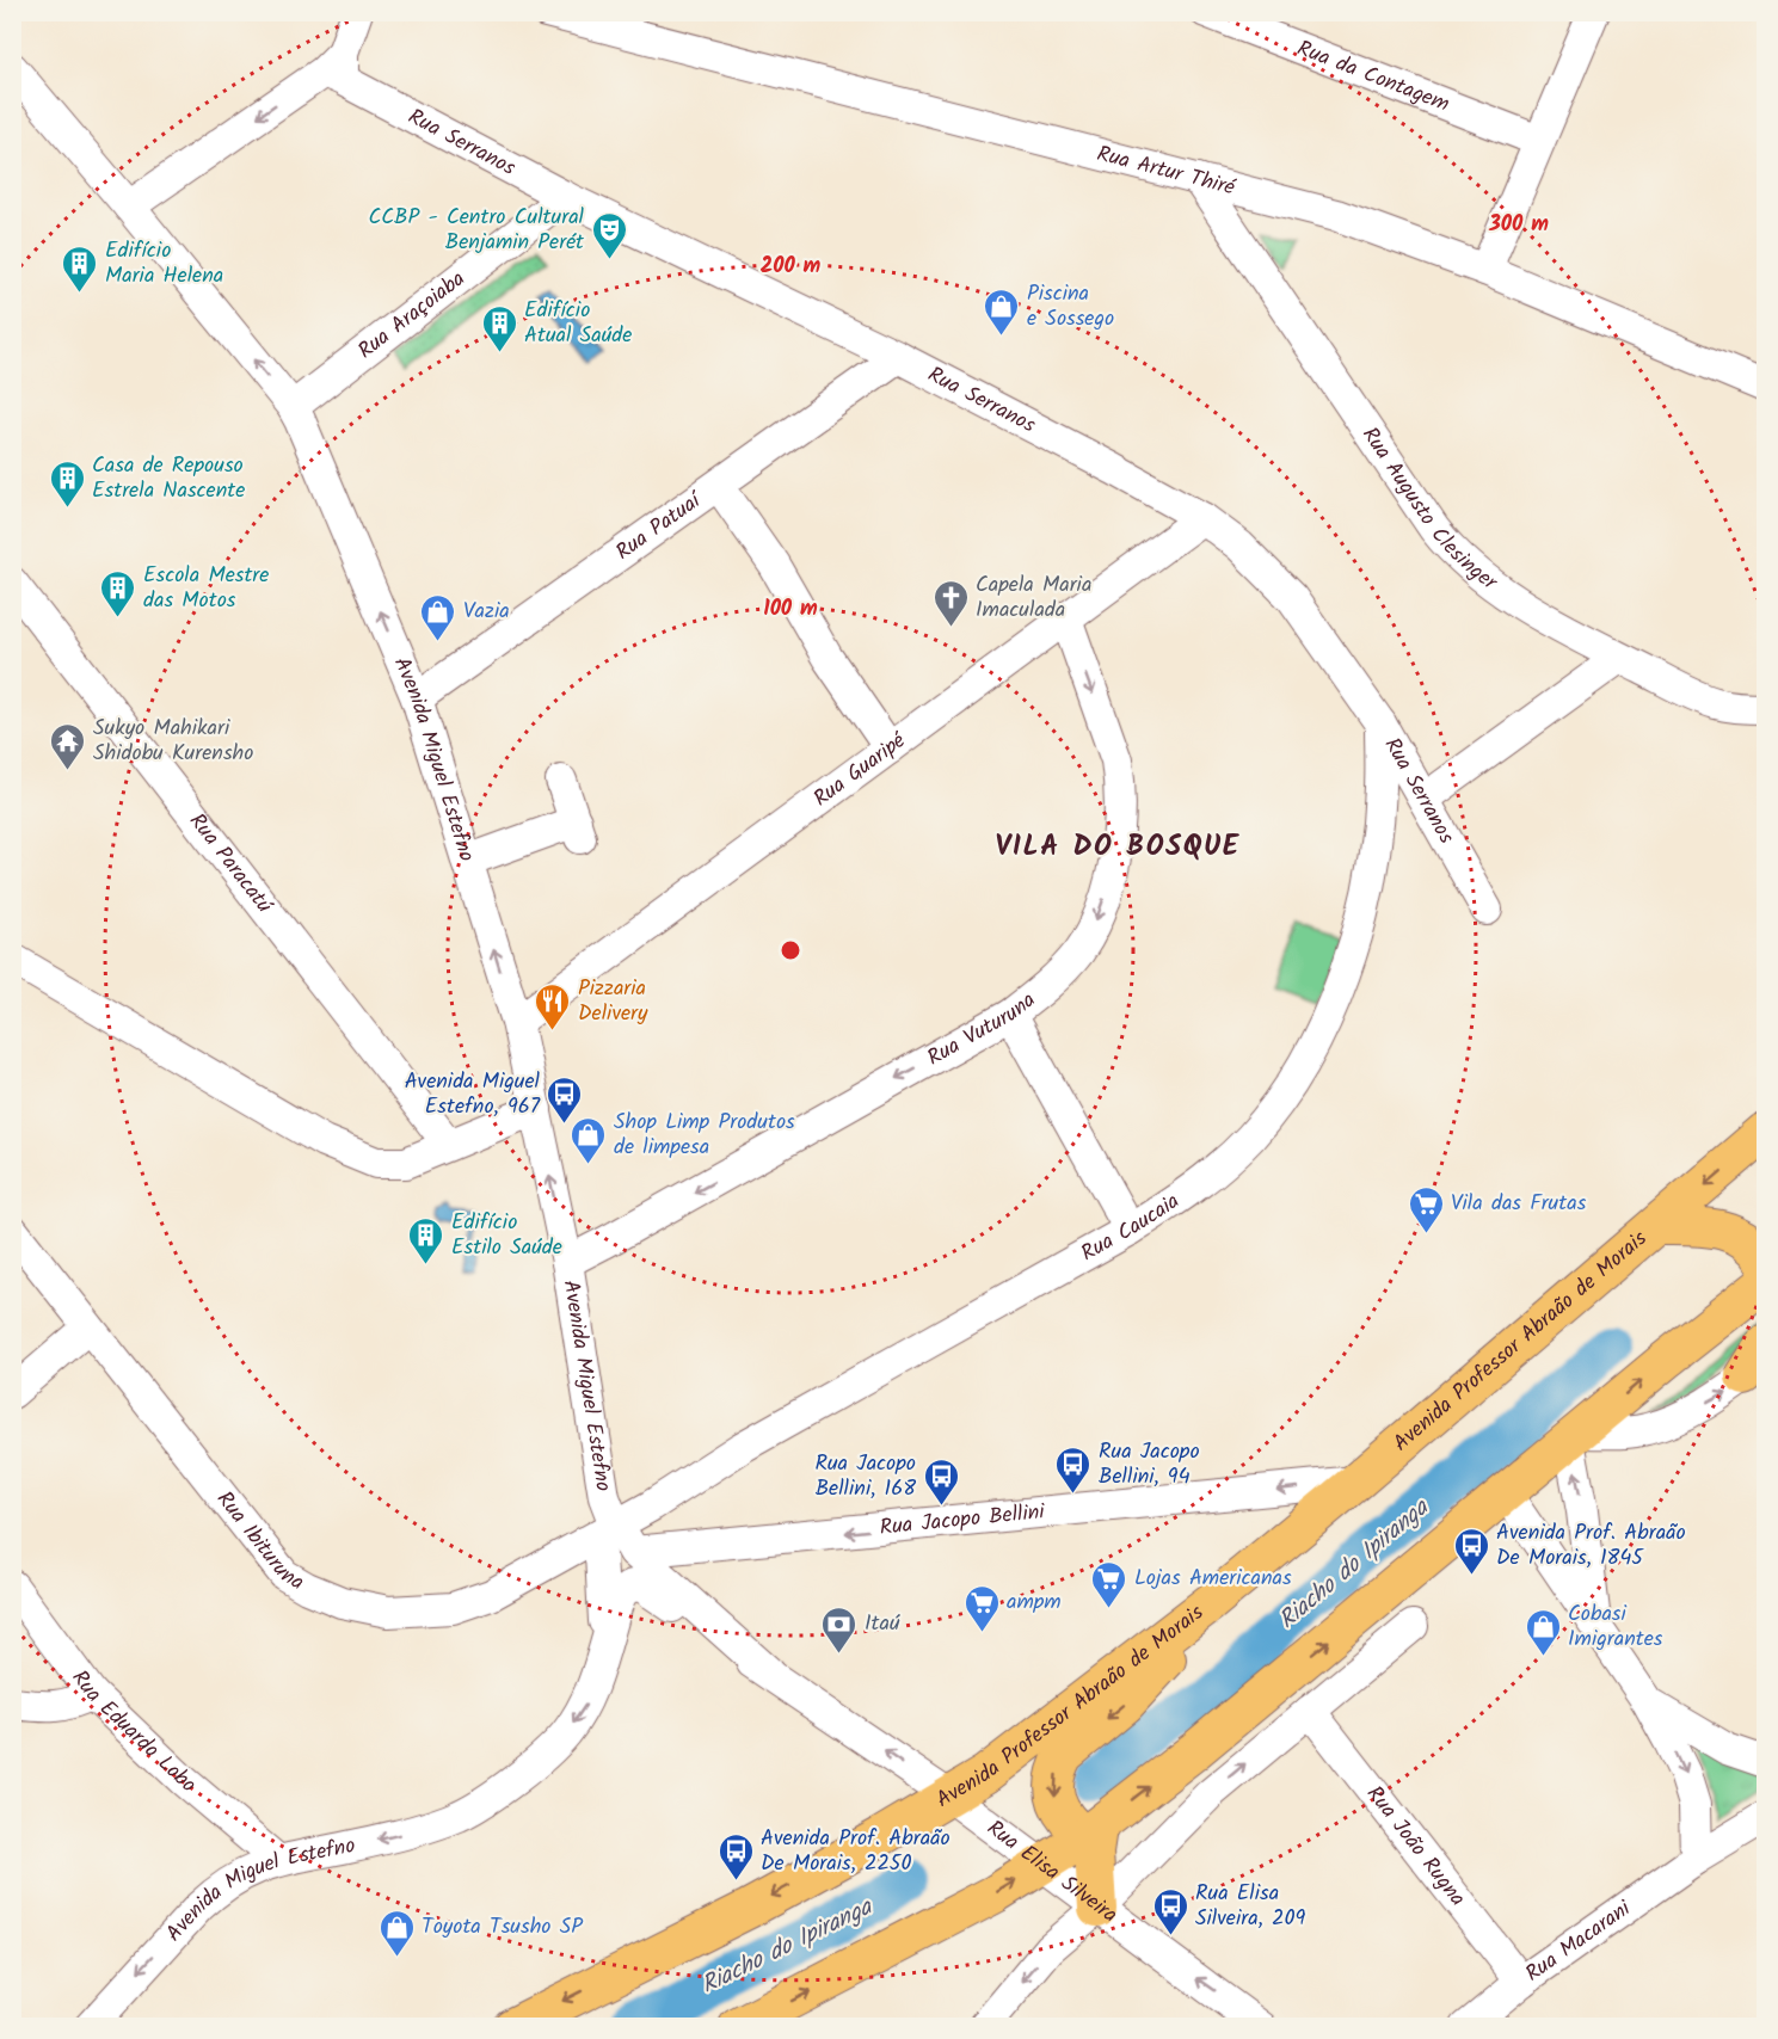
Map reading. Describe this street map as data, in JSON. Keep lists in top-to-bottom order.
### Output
{
  "streets": {
    "main road": ["Avenida Professor Abraão de Morais"],
    "street": [
      "Rua da Contagem",
      "Rua Serranos",
      "Rua Artur Thiré",
      "Rua Araçoiaba",
      "Rua Augusto Clesinger",
      "Rua Patuaí",
      "Avenida Miguel Estefno",
      "Rua Guaripé",
      "Rua Paracatú",
      "Rua Vuturuna",
      "Rua Caucaia",
      "Rua Jacopo Bellini",
      "Rua Ibituruna",
      "Rua Eduardo Lobo",
      "Rua João Rugna",
      "Rua Elisa Silveira",
      "Rua Macarani"
    ]
  },
  "crossings": [
    ["Rua Serranos", "Rua Araçoiaba"],
    ["Rua Serranos", "Rua Patuaí"],
    ["Rua Serranos", "Rua Guaripé"],
    ["Rua Serranos", "Rua Caucaia"],
    ["Rua Artur Thiré", "Rua Augusto Clesinger"],
    ["Rua Araçoiaba", "Avenida Miguel Estefno"],
    ["Rua Patuaí", "Avenida Miguel Estefno"],
    ["Avenida Miguel Estefno", "Rua Guaripé"],
    ["Avenida Miguel Estefno", "Rua Vuturuna"],
    ["Avenida Miguel Estefno", "Rua Caucaia"],
    ["Avenida Miguel Estefno", "Rua Jacopo Bellini"],
    ["Avenida Miguel Estefno", "Rua Ibituruna"],
    ["Avenida Miguel Estefno", "Rua Eduardo Lobo"],
    ["Avenida Miguel Estefno", "Rua Elisa Silveira"],
    ["Rua Guaripé", "Rua Vuturuna"],
    ["Rua Caucaia", "Rua Ibituruna"],
    ["Avenida Professor Abraão de Morais", "Rua Jacopo Bellini"],
    ["Avenida Professor Abraão de Morais", "Rua Elisa Silveira"],
    ["Rua Jacopo Bellini", "Rua Elisa Silveira"],
    ["Rua João Rugna", "Rua Macarani"]
  ],
  "one_way": ["Rua Vuturuna", "Rua Jacopo Bellini", "Rua Elisa Silveira"],
  "districts": ["VILA DO BOSQUE"],
  "water": ["Riacho do Ipiranga"],
  "places": {
    "theatre": ["CCBP - Centro Cultural Benjamin Perét"],
    "building": [
      "Edifício Maria Helena",
      "Edifício Atual Saúde",
      "Casa de Repouso Estrela Nascente",
      "Escola Mestre das Motos",
      "Edifício Estilo Saúde"
    ],
    "shop": [
      "Piscina e Sossego",
      "Vazia",
      "Shop Limp Produtos de limpesa",
      "Cobasi Imigrantes",
      "Toyota Tsusho SP"
    ],
    "church": ["Capela Maria Imaculada"],
    "temple": ["Sukyo Mahikari Shidobu Kurensho"],
    "restaurant": ["Pizzaria Delivery"],
    "bus stop": [
      "Avenida Miguel Estefno, 967",
      "Rua Jacopo Bellini, 94",
      "Rua Jacopo Bellini, 168",
      "Avenida Prof. Abraão De Morais, 1845",
      "Avenida Prof. Abraão De Morais, 2250",
      "Rua Elisa Silveira, 209"
    ],
    "supermarket": ["Vila das Frutas", "Lojas Americanas", "ampm"],
    "bank": ["Itaú"]
  },
  "rings": ["300 m", "200 m", "100 m"]
}
